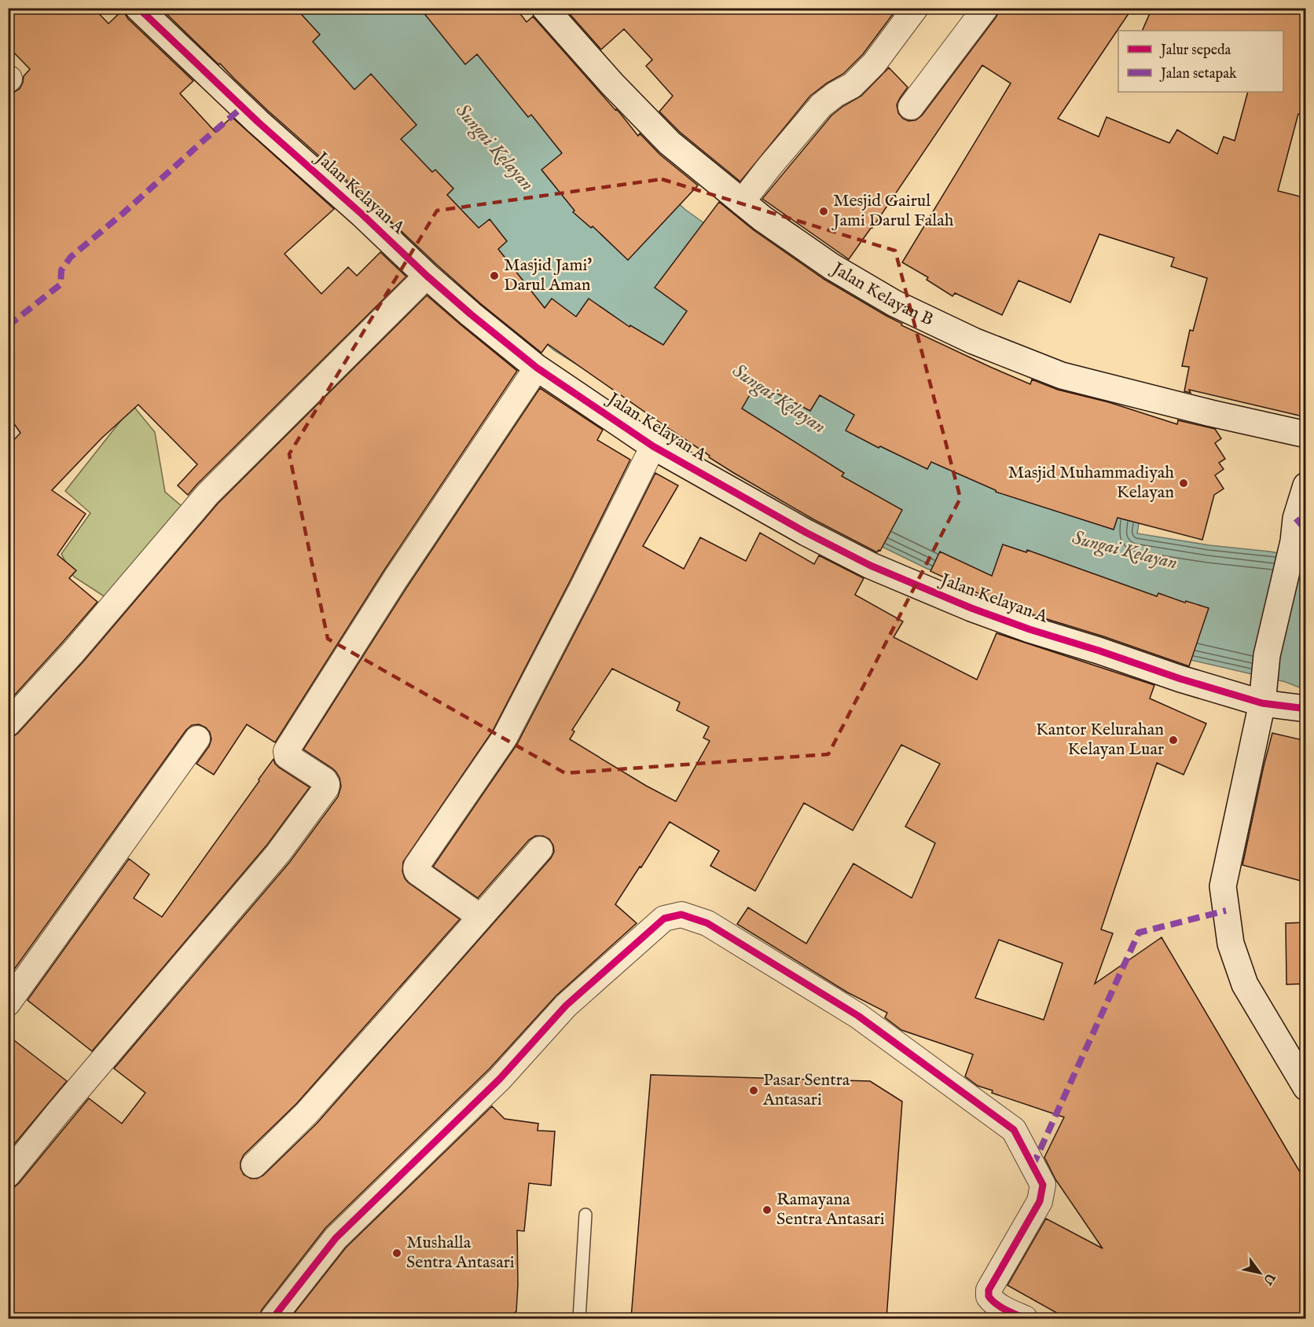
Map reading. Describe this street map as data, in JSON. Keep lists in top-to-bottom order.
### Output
{
  "streets": {
    "street": ["Jalan Kelayan A", "Jalan Kelayan B"]
  },
  "water": ["Sungai Kelayan"],
  "places": [
    "Mesjid Gairul Jami Darul Falah",
    "Masjid Jami' Darul Aman",
    "Masjid Muhammadiyah Kelayan",
    "Kantor Kelurahan Kelayan Luar",
    "Pasar Sentra Antasari",
    "Ramayana Sentra Antasari",
    "Mushalla Sentra Antasari"
  ],
  "legend": ["Jalur sepeda", "Jalan setapak"],
  "north": "bottom right"
}
